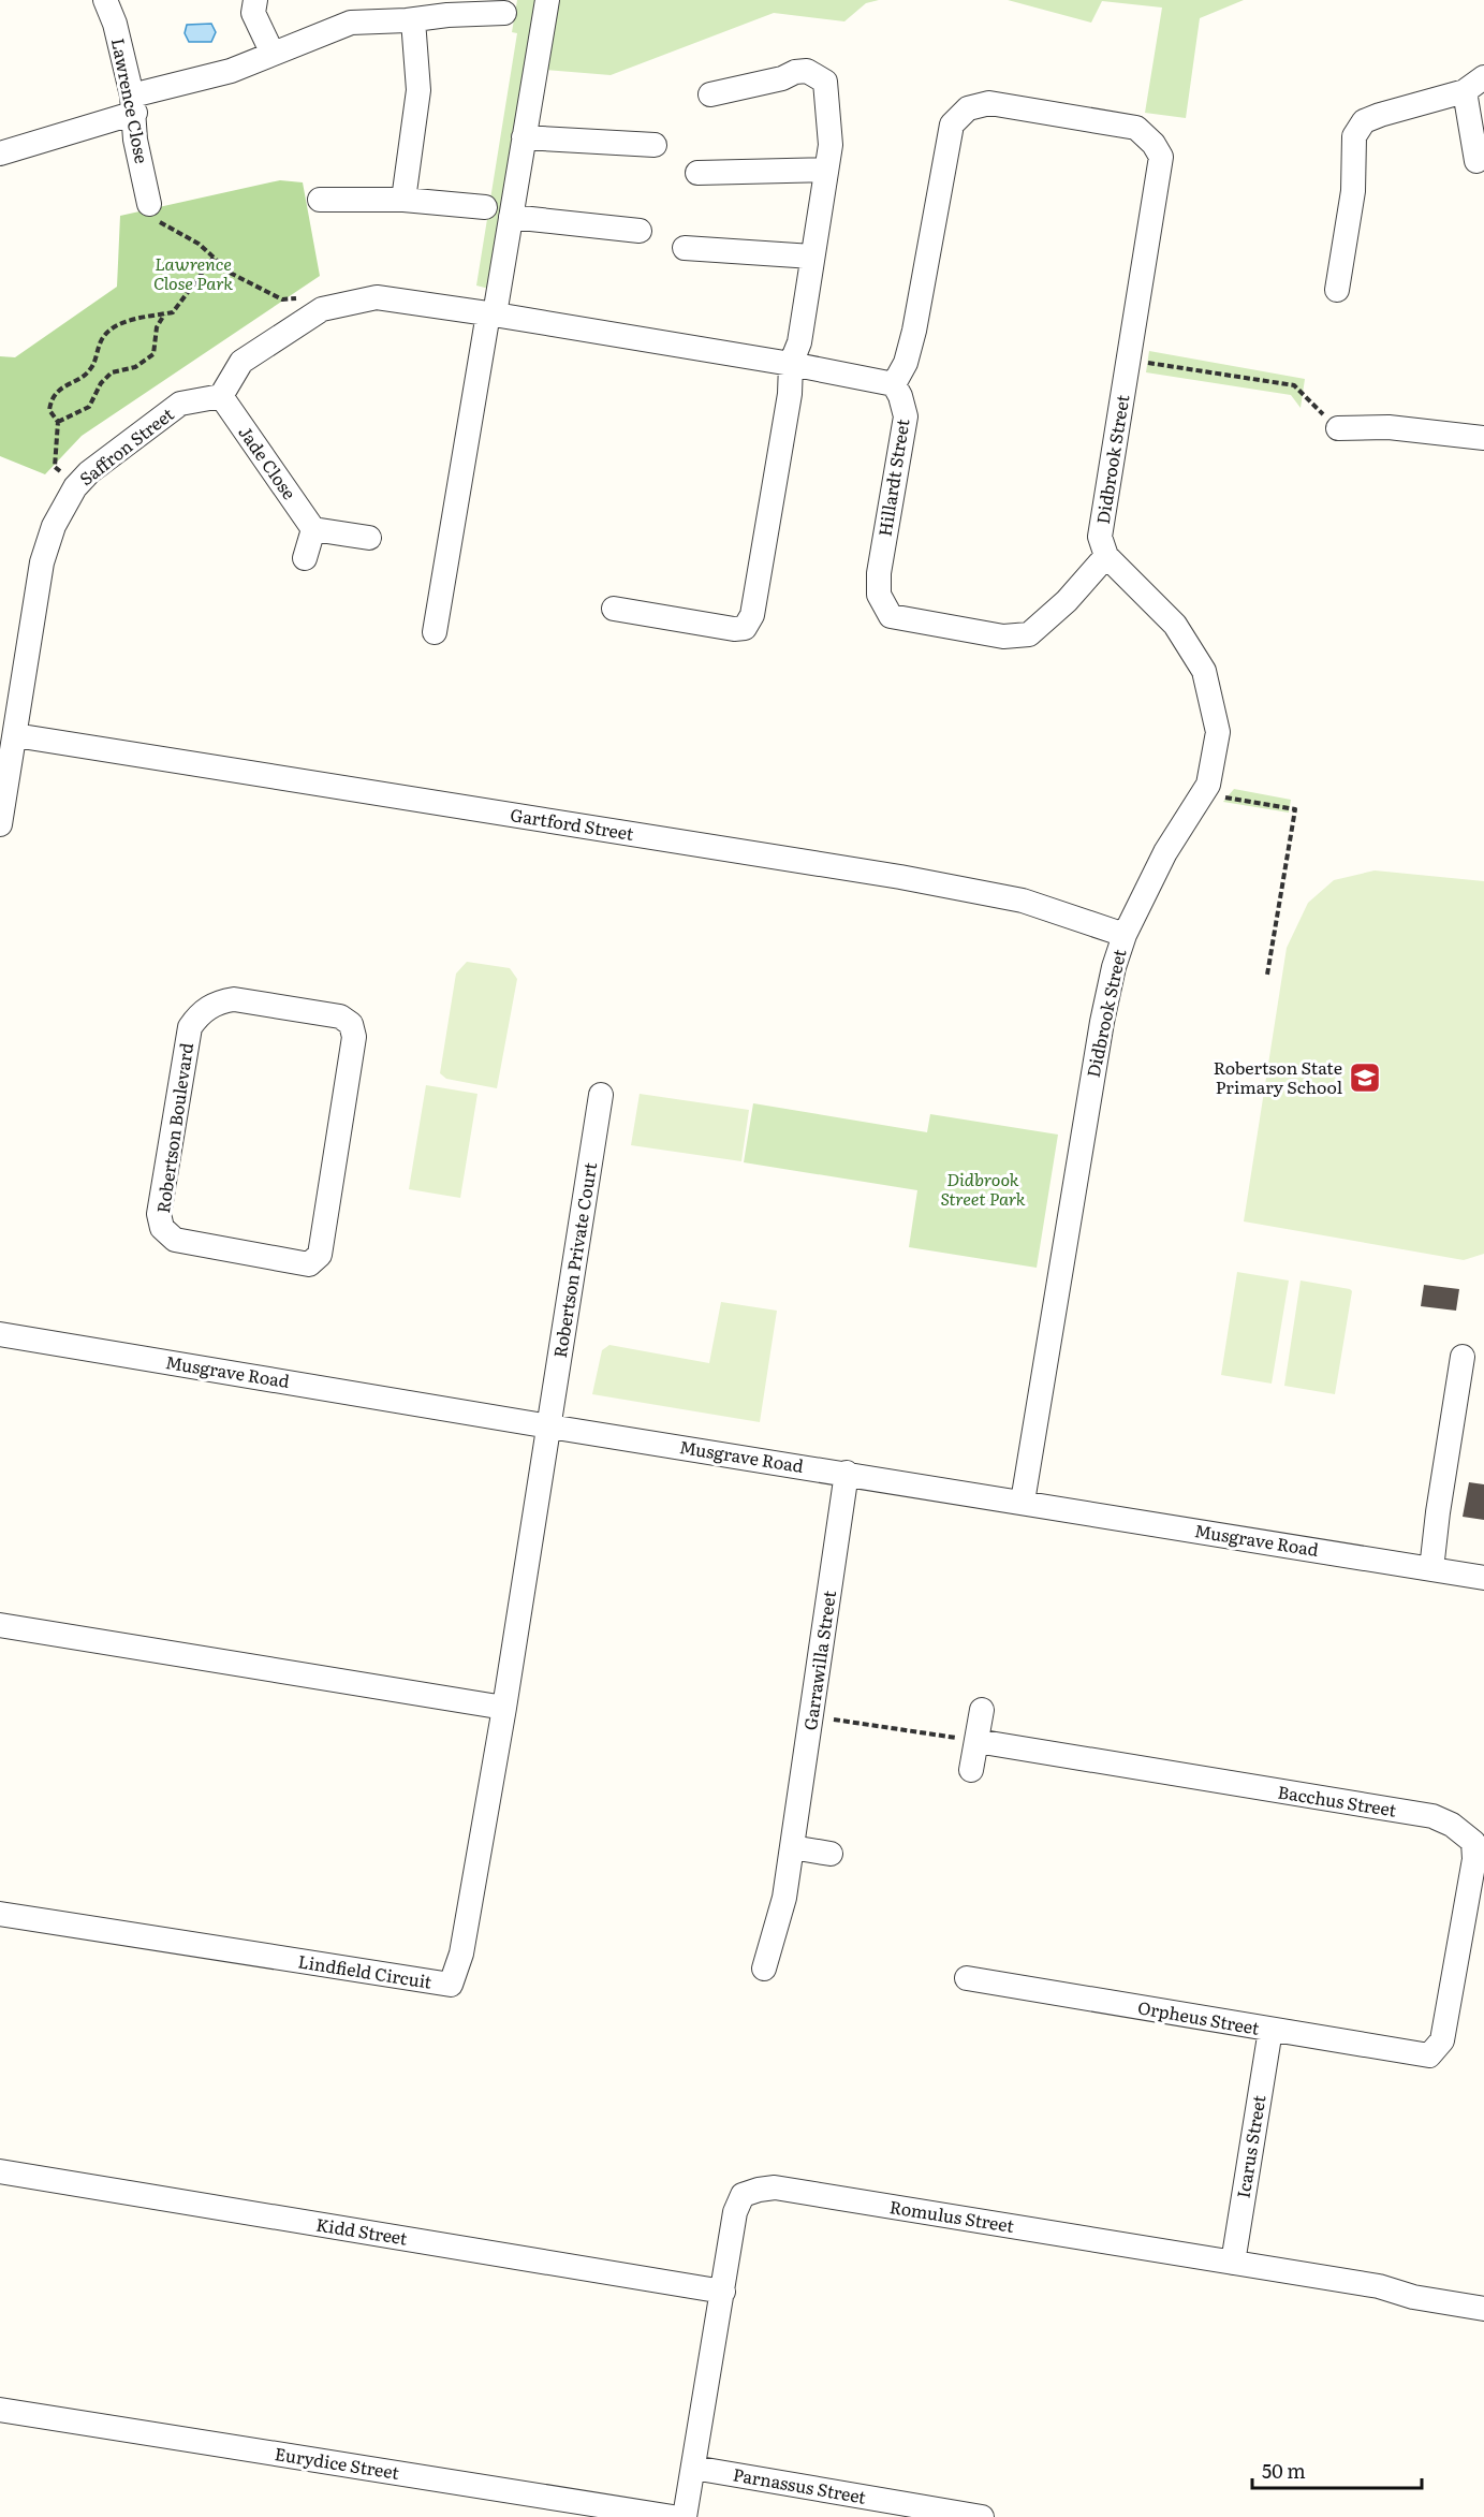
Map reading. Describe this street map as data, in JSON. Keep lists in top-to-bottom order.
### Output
{
  "streets": {
    "street": [
      "Lawrence Close",
      "Saffron Street",
      "Didbrook Street",
      "Jade Close",
      "Hillardt Street",
      "Gartford Street",
      "Robertson Boulevard",
      "Robertson Private Court",
      "Musgrave Road",
      "Garrawilla Street",
      "Bacchus Street",
      "Lindfield Circuit",
      "Orpheus Street",
      "Icarus Street",
      "Romulus Street",
      "Kidd Street",
      "Eurydice Street",
      "Parnassus Street"
    ]
  },
  "crossings": [
    ["Saffron Street", "Jade Close"],
    ["Saffron Street", "Gartford Street"],
    ["Didbrook Street", "Hillardt Street"],
    ["Didbrook Street", "Gartford Street"],
    ["Didbrook Street", "Musgrave Road"],
    ["Robertson Private Court", "Musgrave Road"],
    ["Robertson Private Court", "Lindfield Circuit"],
    ["Musgrave Road", "Garrawilla Street"],
    ["Musgrave Road", "Lindfield Circuit"],
    ["Bacchus Street", "Orpheus Street"],
    ["Orpheus Street", "Icarus Street"],
    ["Icarus Street", "Romulus Street"],
    ["Romulus Street", "Kidd Street"],
    ["Romulus Street", "Parnassus Street"]
  ],
  "parks": ["Lawrence Close Park", "Didbrook Street Park"],
  "places": {
    "school or university": ["Robertson State Primary School"]
  },
  "scale_bar": "50 m"
}
